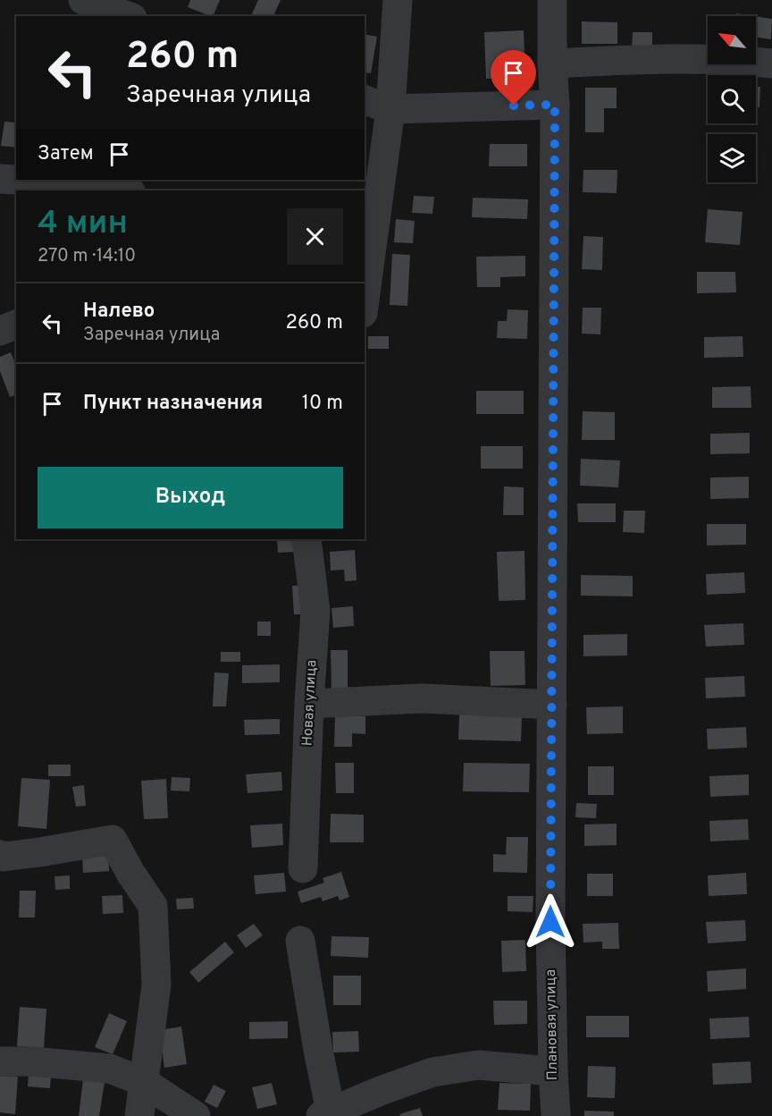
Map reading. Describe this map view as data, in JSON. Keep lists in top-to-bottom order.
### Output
{
  "streets": {
    "street": ["Новая улица", "Плановая улица"]
  },
  "north": "top left",
  "page": {
    "turn": ["260 m", "Заречная улица"],
    "then": "Затем",
    "heading": ["4 мин", "270 m · 14:10"],
    "list": [
      {
        "name": "Налево",
        "note": "Заречная улица",
        "value": "260 m"
      },
      {
        "name": "Пункт назначения",
        "value": "10 m"
      }
    ],
    "buttons": "Выход"
  }
}
